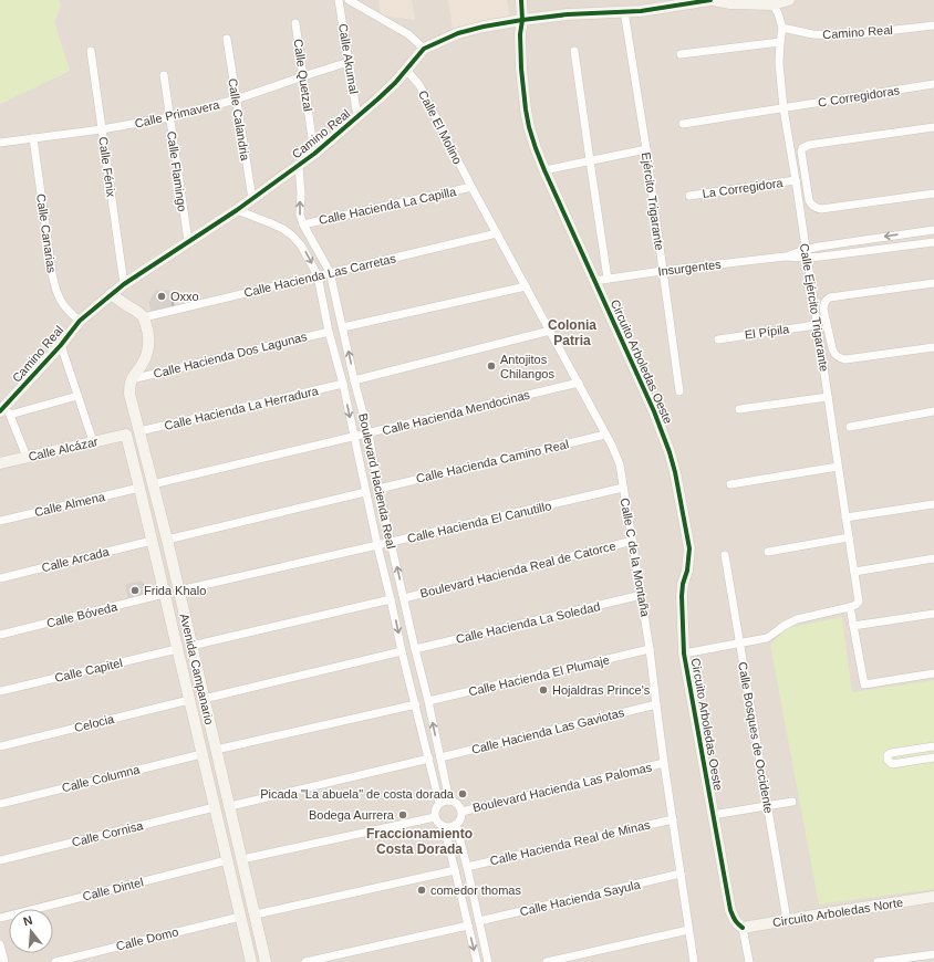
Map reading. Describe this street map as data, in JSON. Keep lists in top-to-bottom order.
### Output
{
  "streets": {
    "street": [
      "Camino Real",
      "Calle Akumal",
      "Calle Quetzal",
      "C Corregidoras",
      "Calle Primavera",
      "Calle Calandria",
      "Calle El Molino",
      "Calle Fénix",
      "Calle Flamingo",
      "La Corregidora",
      "Ejército Trigarante",
      "Calle Hacienda La Capilla",
      "Calle Canarias",
      "Insurgentes",
      "Calle Hacienda Las Carretas",
      "Calle Ejército Trigarante",
      "El Pípila",
      "Calle Hacienda Dos Lagunas",
      "Circuito Arboledas Oeste",
      "Calle Hacienda La Herradura",
      "Calle Hacienda Mendocinas",
      "Calle Alcázar",
      "Calle Hacienda Camino Real",
      "Boulevard Hacienda Real",
      "Calle Almena",
      "Calle Hacienda El Canutillo",
      "Calle C de la Montaña",
      "Calle Arcada",
      "Boulevard Hacienda Real de Catorce",
      "Calle Bóveda",
      "Calle Hacienda La Soledad",
      "Avenida Campanario",
      "Calle Capitel",
      "Calle Hacienda El Plumaje",
      "Celocia",
      "Calle Hacienda Las Gaviotas",
      "Calle Bosques de Occidente",
      "Calle Columna",
      "Boulevard Hacienda Las Palomas",
      "Calle Cornisa",
      "Calle Hacienda Real de Minas",
      "Calle Dintel",
      "Calle Hacienda Sayula",
      "Circuito Arboledas Norte",
      "Calle Domo"
    ]
  },
  "crossings": [
    ["Camino Real", "Calle Akumal"],
    ["Camino Real", "Calle Quetzal"],
    ["Camino Real", "Calle Calandria"],
    ["Camino Real", "Calle El Molino"],
    ["Camino Real", "Calle Fénix"],
    ["Camino Real", "Calle Flamingo"],
    ["Camino Real", "Ejército Trigarante"],
    ["Camino Real", "Calle Canarias"],
    ["Camino Real", "Calle Ejército Trigarante"],
    ["Camino Real", "Circuito Arboledas Oeste"],
    ["Camino Real", "Boulevard Hacienda Real"],
    ["Calle Akumal", "Calle Primavera"],
    ["Calle Quetzal", "Calle Primavera"],
    ["C Corregidoras", "Calle Ejército Trigarante"],
    ["Calle Primavera", "Calle Calandria"],
    ["Calle Primavera", "Calle Fénix"],
    ["Calle Primavera", "Calle Flamingo"],
    ["Calle Primavera", "Calle Canarias"],
    ["Calle El Molino", "Calle Hacienda La Capilla"],
    ["Calle El Molino", "Calle C de la Montaña"],
    ["La Corregidora", "Calle Ejército Trigarante"],
    ["Ejército Trigarante", "Insurgentes"],
    ["Calle Hacienda La Capilla", "Boulevard Hacienda Real"],
    ["Calle Hacienda La Capilla", "Calle C de la Montaña"],
    ["Insurgentes", "Calle Ejército Trigarante"],
    ["Insurgentes", "Circuito Arboledas Oeste"],
    ["Calle Hacienda Las Carretas", "Boulevard Hacienda Real"],
    ["Calle Hacienda Las Carretas", "Calle C de la Montaña"],
    ["Calle Ejército Trigarante", "El Pípila"],
    ["Calle Hacienda Dos Lagunas", "Boulevard Hacienda Real"],
    ["Calle Hacienda Dos Lagunas", "Avenida Campanario"],
    ["Circuito Arboledas Oeste", "Circuito Arboledas Norte"],
    ["Calle Hacienda La Herradura", "Boulevard Hacienda Real"],
    ["Calle Hacienda La Herradura", "Avenida Campanario"],
    ["Calle Hacienda Mendocinas", "Boulevard Hacienda Real"],
    ["Calle Hacienda Mendocinas", "Calle C de la Montaña"],
    ["Calle Hacienda Mendocinas", "Avenida Campanario"],
    ["Calle Alcázar", "Avenida Campanario"],
    ["Calle Hacienda Camino Real", "Boulevard Hacienda Real"],
    ["Calle Hacienda Camino Real", "Calle C de la Montaña"],
    ["Boulevard Hacienda Real", "Calle Hacienda El Canutillo"],
    ["Boulevard Hacienda Real", "Boulevard Hacienda Real de Catorce"],
    ["Boulevard Hacienda Real", "Calle Hacienda La Soledad"],
    ["Boulevard Hacienda Real", "Calle Hacienda El Plumaje"],
    ["Boulevard Hacienda Real", "Calle Hacienda Las Gaviotas"],
    ["Boulevard Hacienda Real", "Boulevard Hacienda Las Palomas"],
    ["Calle Almena", "Avenida Campanario"],
    ["Calle Hacienda El Canutillo", "Calle C de la Montaña"],
    ["Calle Hacienda El Canutillo", "Avenida Campanario"],
    ["Calle C de la Montaña", "Boulevard Hacienda Real de Catorce"],
    ["Calle C de la Montaña", "Calle Hacienda La Soledad"],
    ["Calle C de la Montaña", "Calle Hacienda El Plumaje"],
    ["Calle C de la Montaña", "Calle Hacienda Las Gaviotas"],
    ["Calle C de la Montaña", "Boulevard Hacienda Las Palomas"],
    ["Calle C de la Montaña", "Calle Hacienda Real de Minas"],
    ["Calle C de la Montaña", "Calle Hacienda Sayula"],
    ["Calle Arcada", "Avenida Campanario"],
    ["Calle Bóveda", "Avenida Campanario"],
    ["Avenida Campanario", "Calle Capitel"],
    ["Avenida Campanario", "Celocia"],
    ["Avenida Campanario", "Calle Columna"],
    ["Avenida Campanario", "Calle Cornisa"],
    ["Avenida Campanario", "Calle Dintel"],
    ["Avenida Campanario", "Calle Domo"],
    ["Calle Bosques de Occidente", "Circuito Arboledas Norte"]
  ],
  "districts": ["Colonia Patria", "Fraccionamiento Costa Dorada"],
  "places": [
    "Oxxo",
    "Antojitos Chilangos",
    "Frida Khalo",
    "Hojaldras Prince's",
    "Picada \"La abuela\" de costa dorada",
    "Bodega Aurrera",
    "comedor thomas"
  ],
  "north": "top"
}
